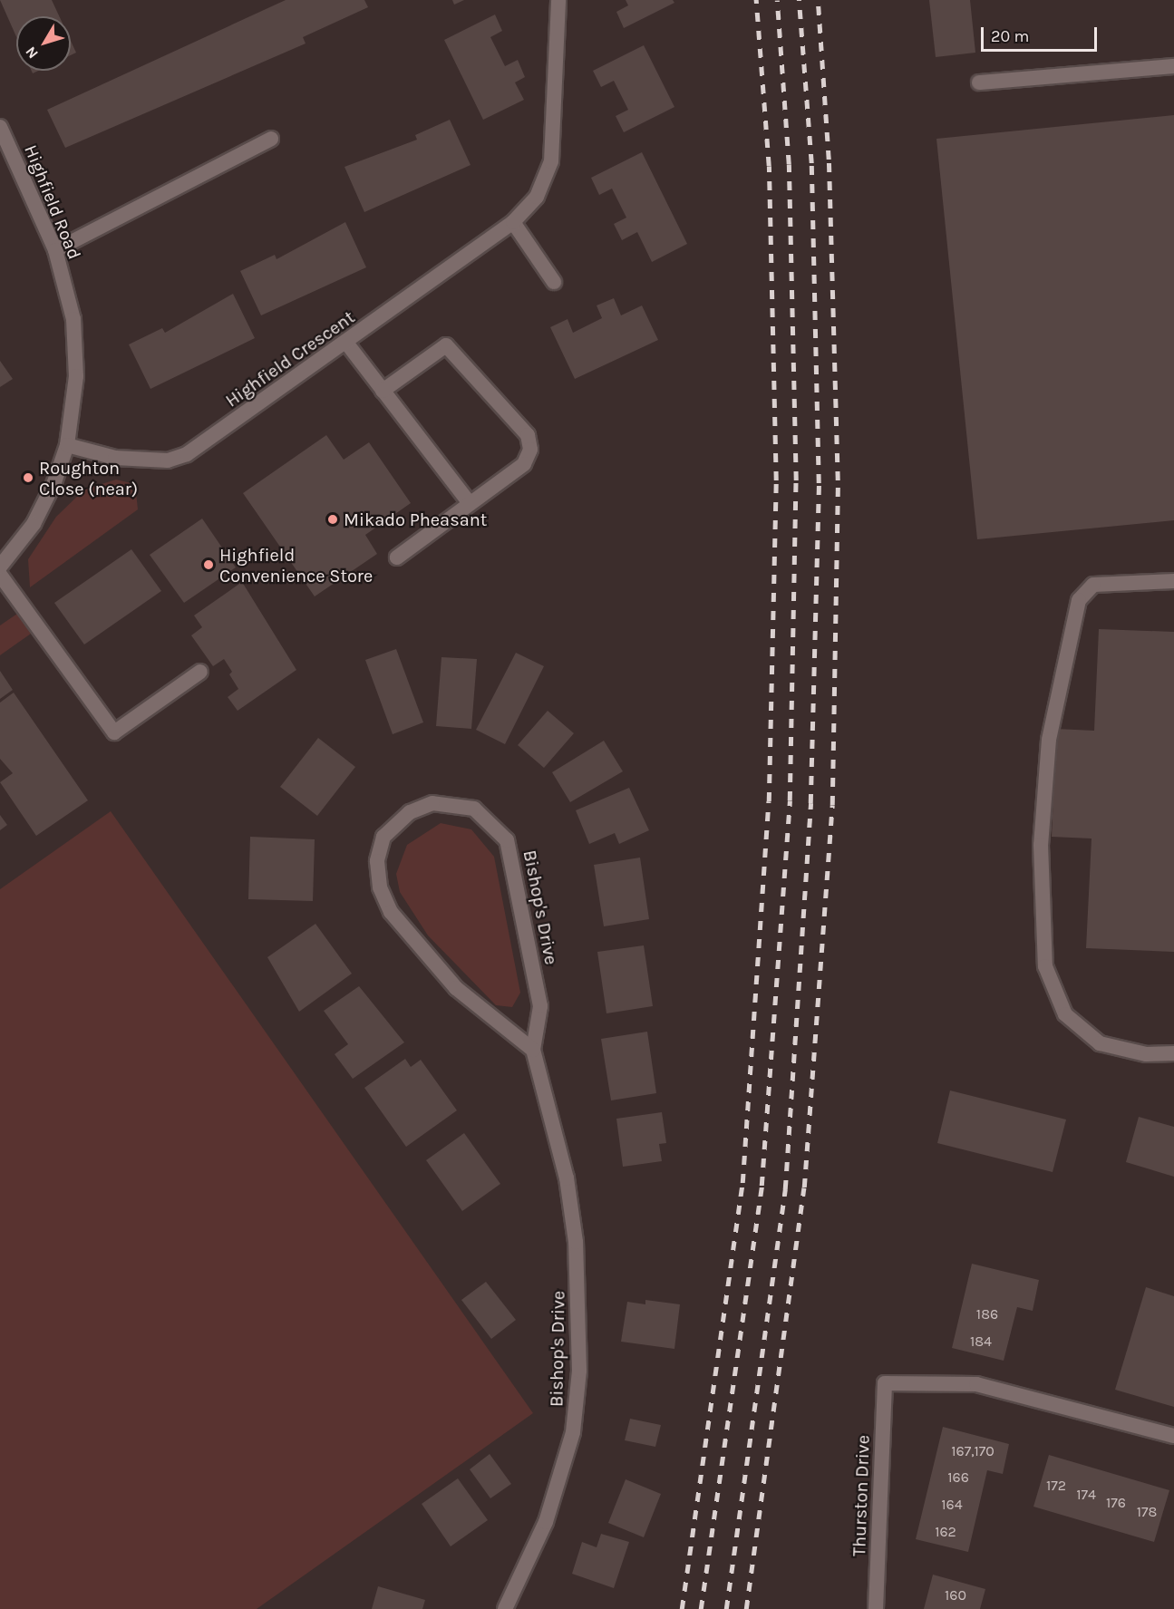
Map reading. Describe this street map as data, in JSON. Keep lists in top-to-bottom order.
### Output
{
  "streets": {
    "street": [
      "Highfield Road",
      "Highfield Crescent",
      "Bishop's Drive",
      "Thurston Drive"
    ]
  },
  "crossings": [
    ["Highfield Road", "Highfield Crescent"]
  ],
  "places": ["Roughton Close (near)", "Mikado Pheasant", "Highfield Convenience Store"],
  "house_numbers": [
    "186",
    "184",
    "167,170",
    "166",
    "172",
    "174",
    "176",
    "164",
    "178",
    "162",
    "160"
  ],
  "scale_bar": "20 m",
  "north": "bottom left"
}
